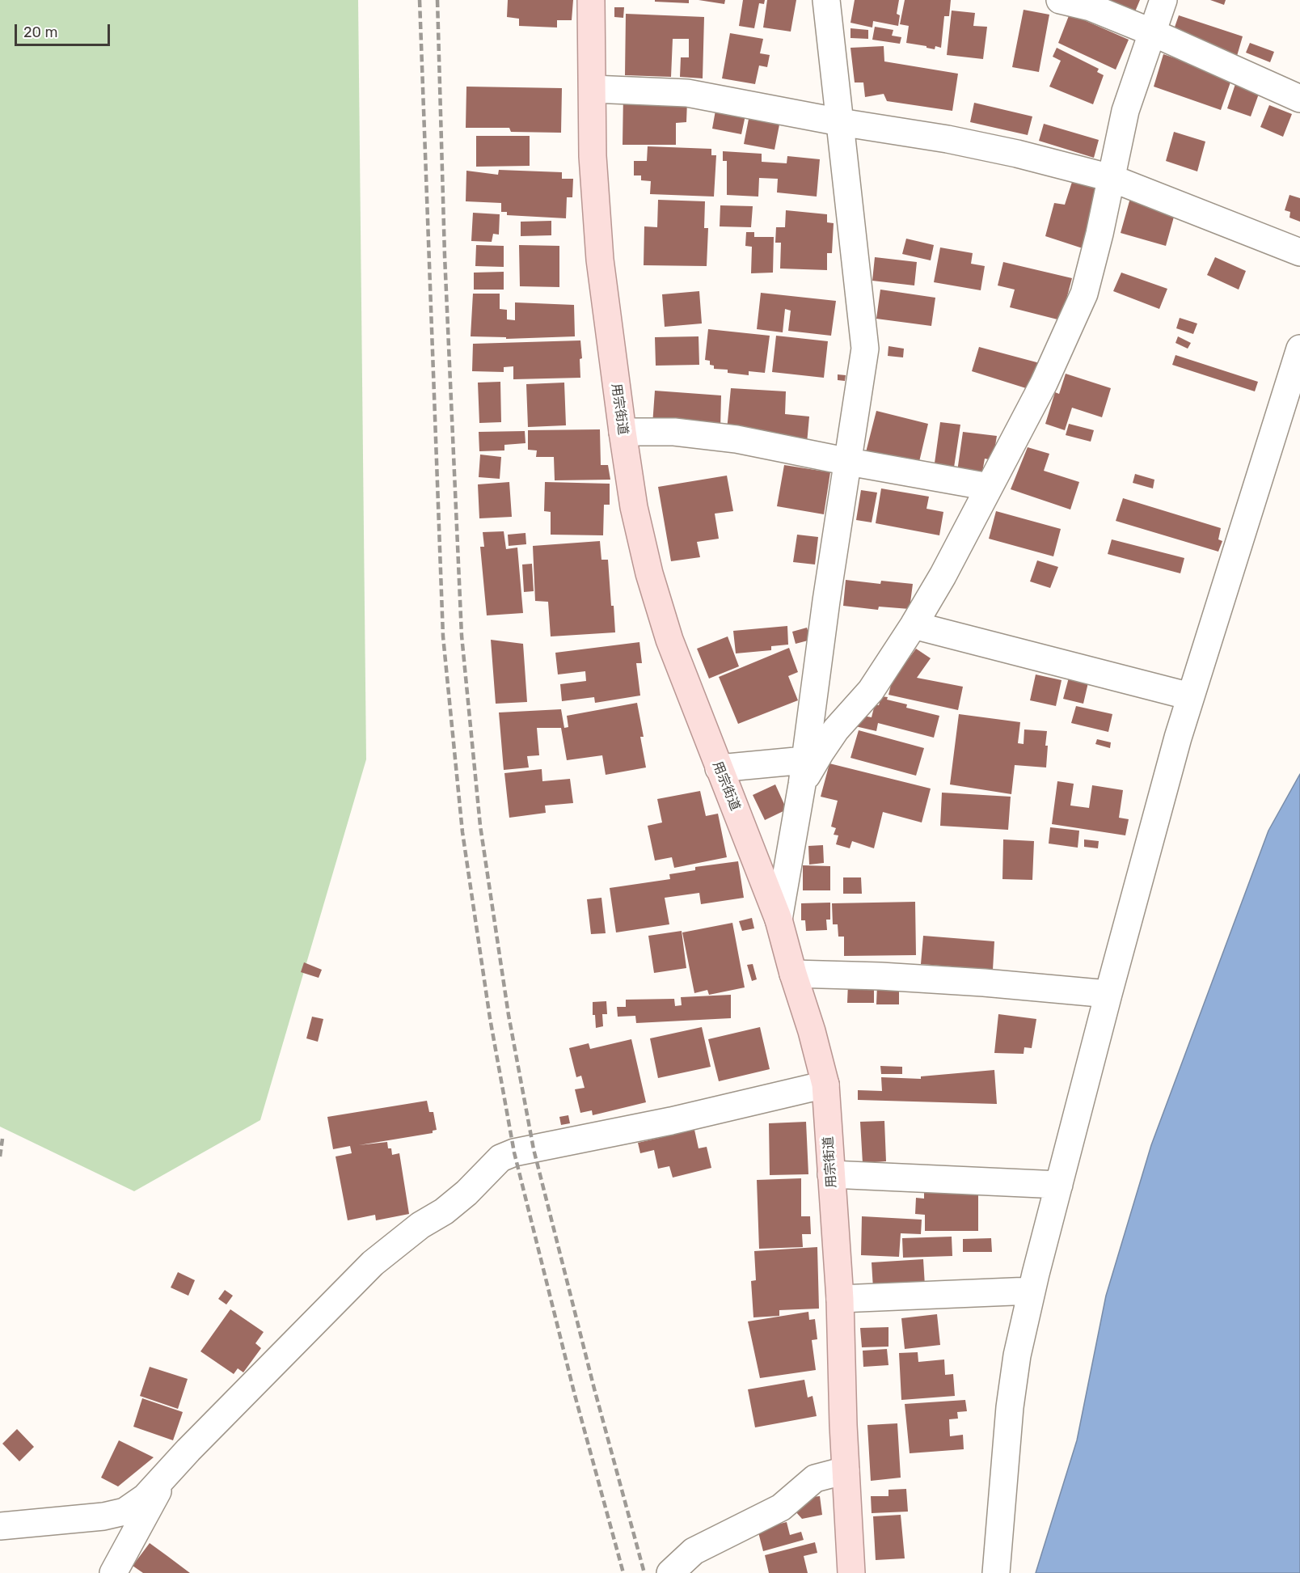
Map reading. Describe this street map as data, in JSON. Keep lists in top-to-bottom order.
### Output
{
  "streets": {
    "main road": ["用宗街道"]
  },
  "scale_bar": "20 m"
}
